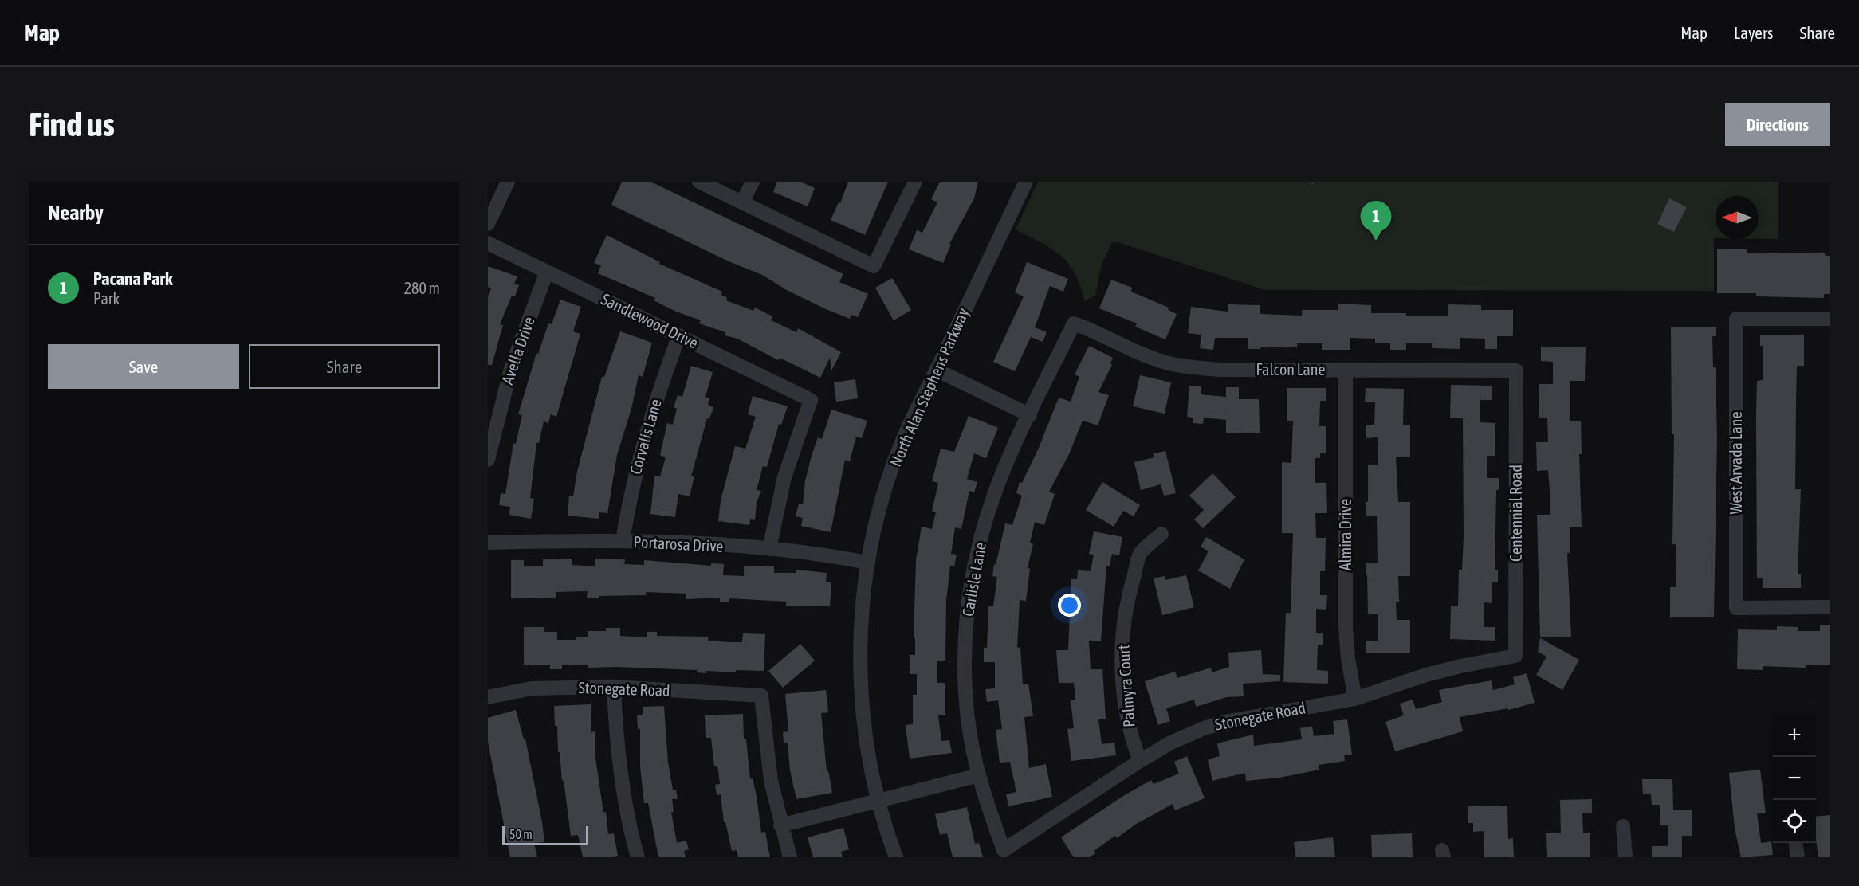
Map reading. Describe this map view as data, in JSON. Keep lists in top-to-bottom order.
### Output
{
  "streets": {
    "street": [
      "Sandlewood Drive",
      "Avella Drive",
      "Falcon Lane",
      "North Alan Stephens Parkway",
      "Corvalis Lane",
      "West Arvada Lane",
      "Centennial Road",
      "Almira Drive",
      "Portarosa Drive",
      "Carlisle Lane",
      "Palmyra Court",
      "Stonegate Road"
    ]
  },
  "crossings": [
    ["Sandlewood Drive", "Avella Drive"],
    ["Sandlewood Drive", "Corvalis Lane"],
    ["Sandlewood Drive", "Portarosa Drive"],
    ["Falcon Lane", "Centennial Road"],
    ["Falcon Lane", "Almira Drive"],
    ["Falcon Lane", "Carlisle Lane"],
    ["North Alan Stephens Parkway", "Portarosa Drive"],
    ["Corvalis Lane", "Portarosa Drive"],
    ["Centennial Road", "Stonegate Road"],
    ["Almira Drive", "Stonegate Road"],
    ["Carlisle Lane", "Stonegate Road"],
    ["Palmyra Court", "Stonegate Road"]
  ],
  "scale_bar": "50 m",
  "north": "left",
  "page": {
    "header": "Map",
    "nav": ["Map", "Layers", "Share"],
    "buttons": [
      "Directions",
      ["Save", "Share"]
    ],
    "title": "Find us",
    "heading": "Nearby",
    "pins": "1",
    "list": [
      {
        "mark": "1",
        "name": "Pacana Park",
        "note": "Park",
        "value": "280 m"
      }
    ],
    "map_buttons": ["+", "−"],
    "scale": "50 m"
  }
}
